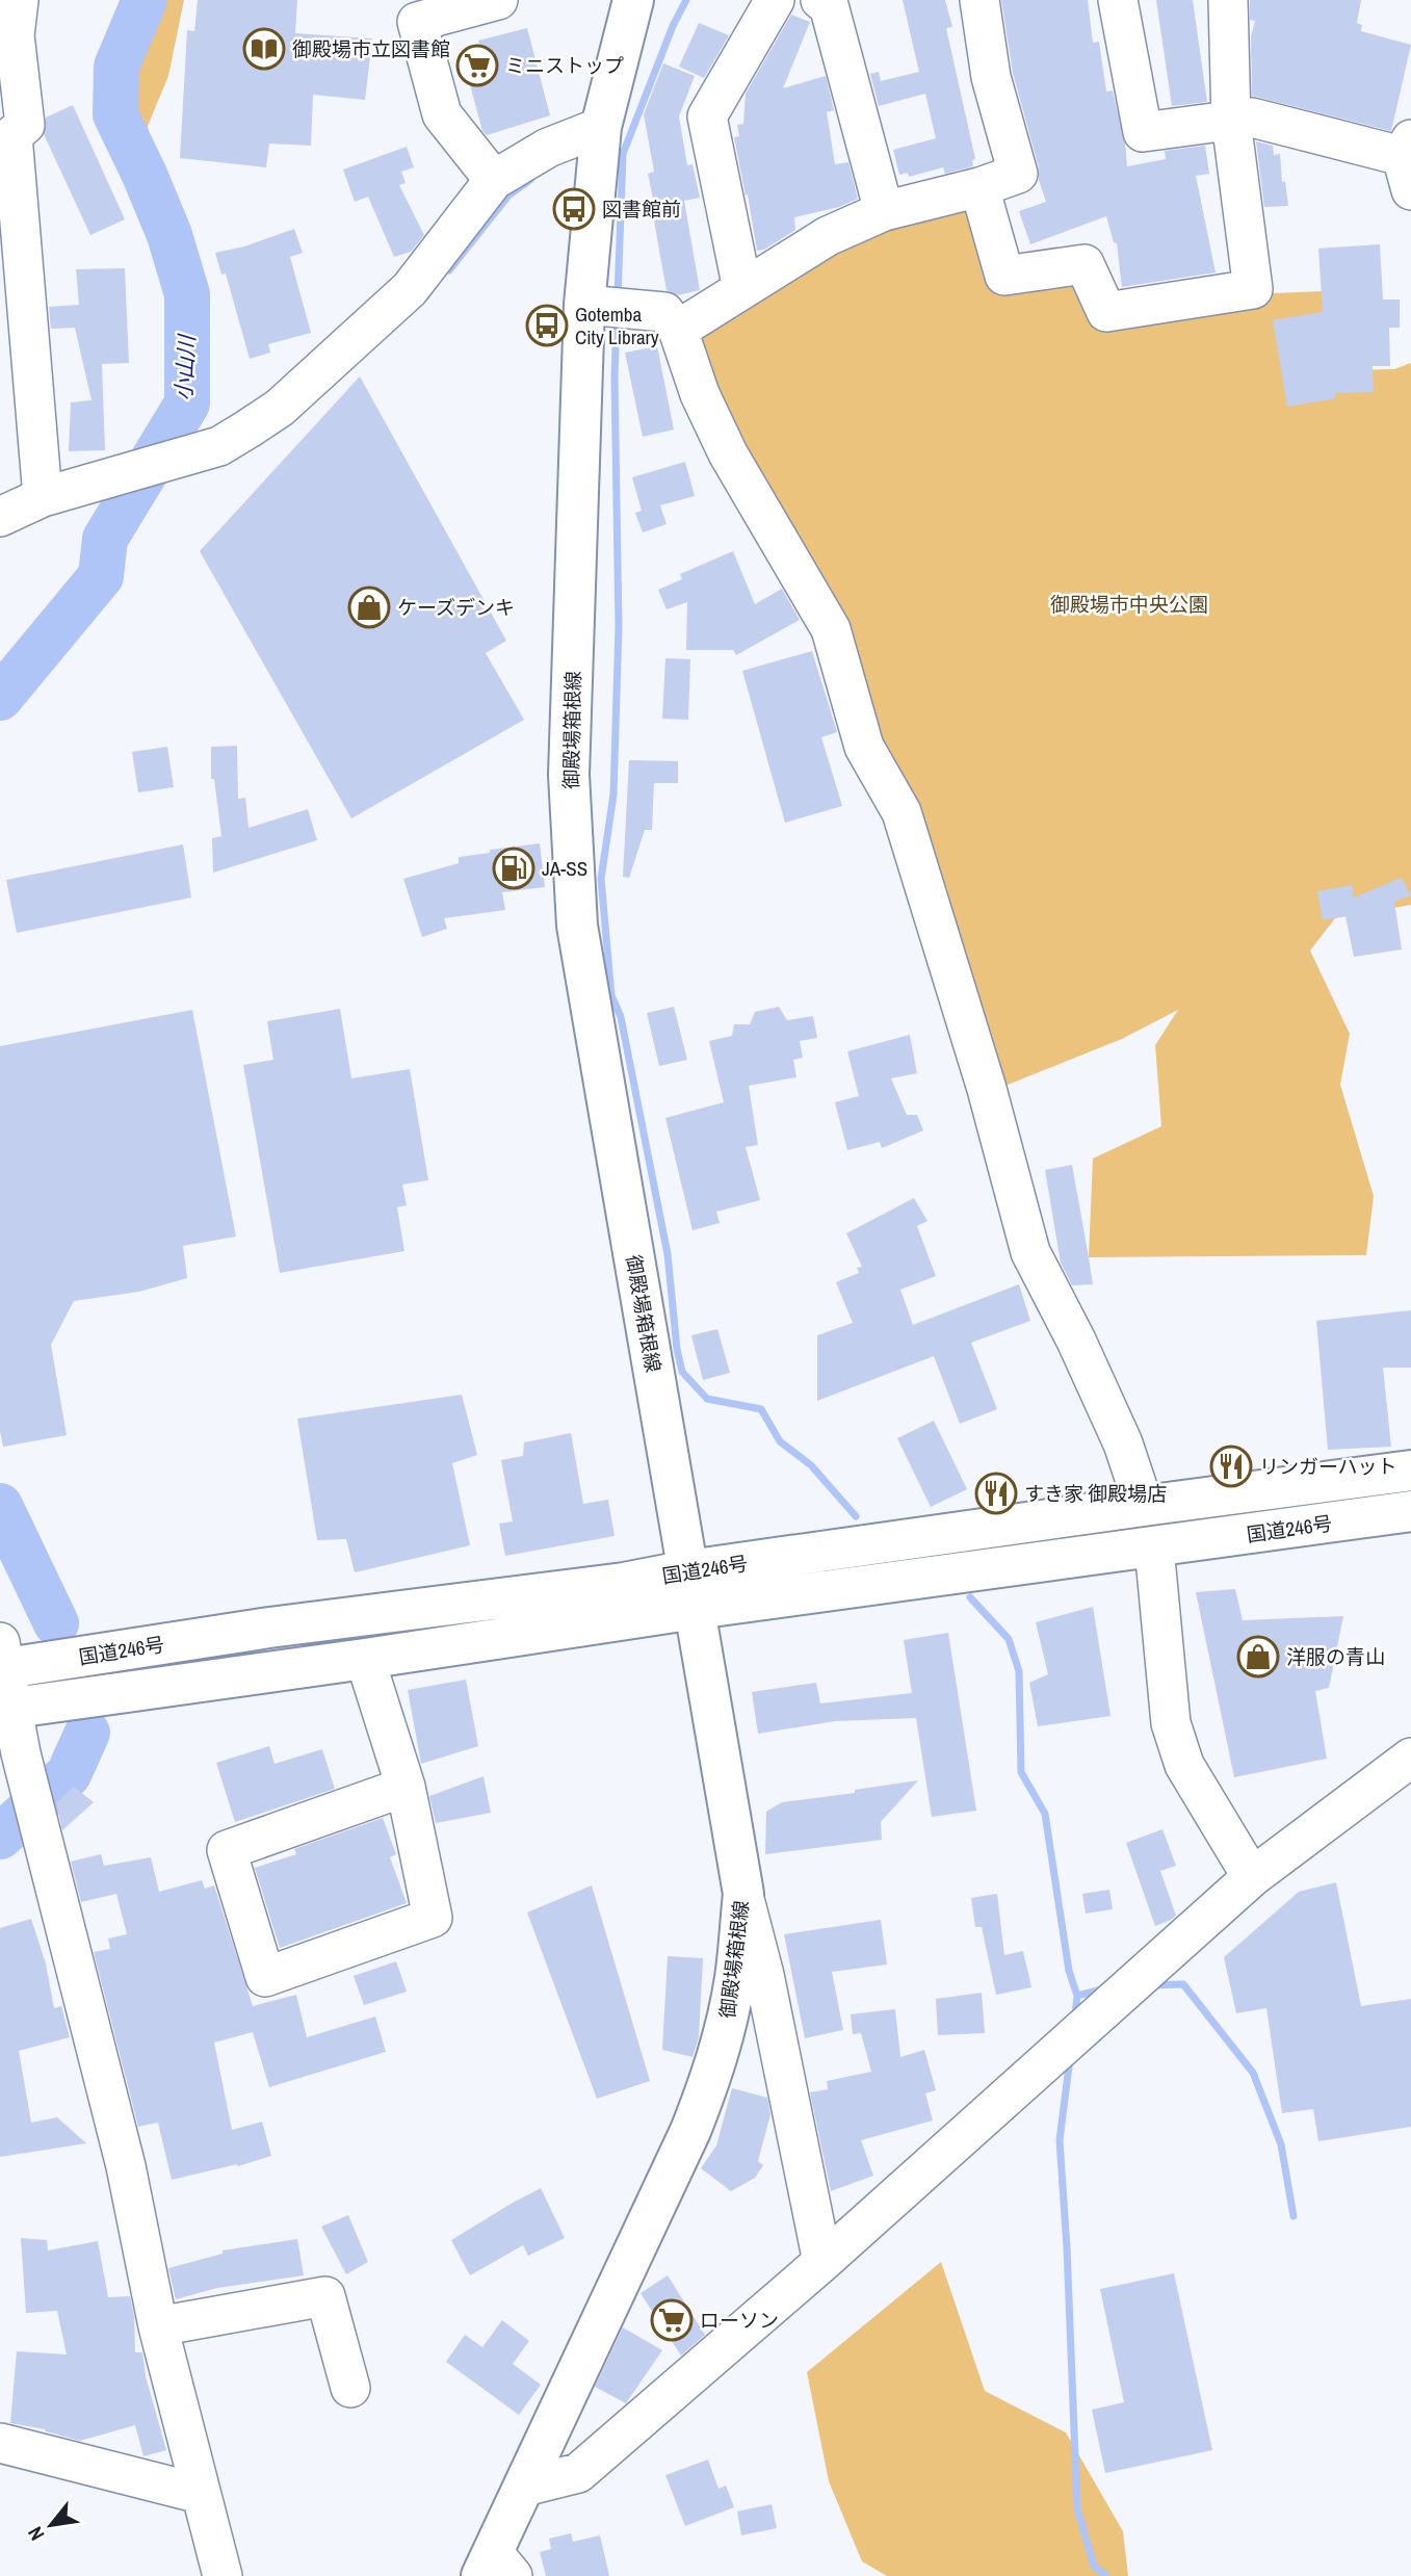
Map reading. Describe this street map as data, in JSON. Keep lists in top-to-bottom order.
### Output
{
  "streets": {
    "main road": ["御殿場箱根線", "国道246号"]
  },
  "crossings": [
    ["御殿場箱根線", "国道246号"]
  ],
  "water": ["小山川"],
  "parks": ["御殿場市中央公園"],
  "places": {
    "library": ["御殿場市立図書館"],
    "supermarket": ["ミニストップ", "ローソン"],
    "bus stop": ["図書館前", "Gotemba City Library"],
    "shop": ["ケーズデンキ", "洋服の青山"],
    "fuel station": ["JA-SS"],
    "restaurant": ["リンガーハット", "すき家 御殿場店"]
  },
  "north": "bottom left"
}
